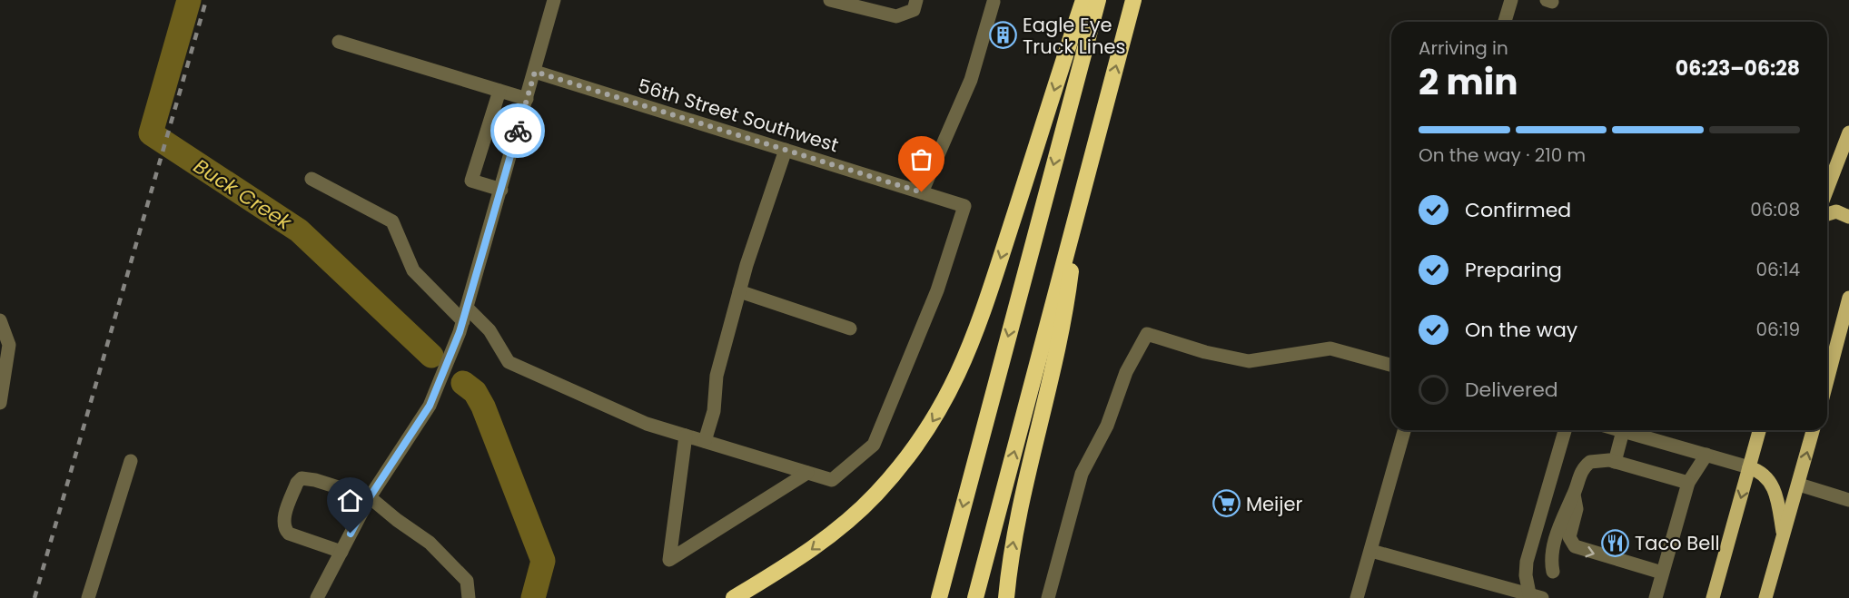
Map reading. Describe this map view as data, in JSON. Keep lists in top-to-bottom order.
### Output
{
  "streets": {
    "street": ["56th Street Southwest"]
  },
  "water": ["Buck Creek"],
  "places": {
    "building": ["Eagle Eye Truck Lines"],
    "supermarket": ["Meijer"],
    "restaurant": ["Taco Bell"]
  },
  "page": {
    "heading": ["2 min", "Arriving in", "06:23–06:28"],
    "bar": "On the way · 210 m",
    "list": [
      ["Confirmed", "06:08"],
      ["Preparing", "06:14"],
      ["On the way", "06:19"],
      "Delivered"
    ]
  }
}
